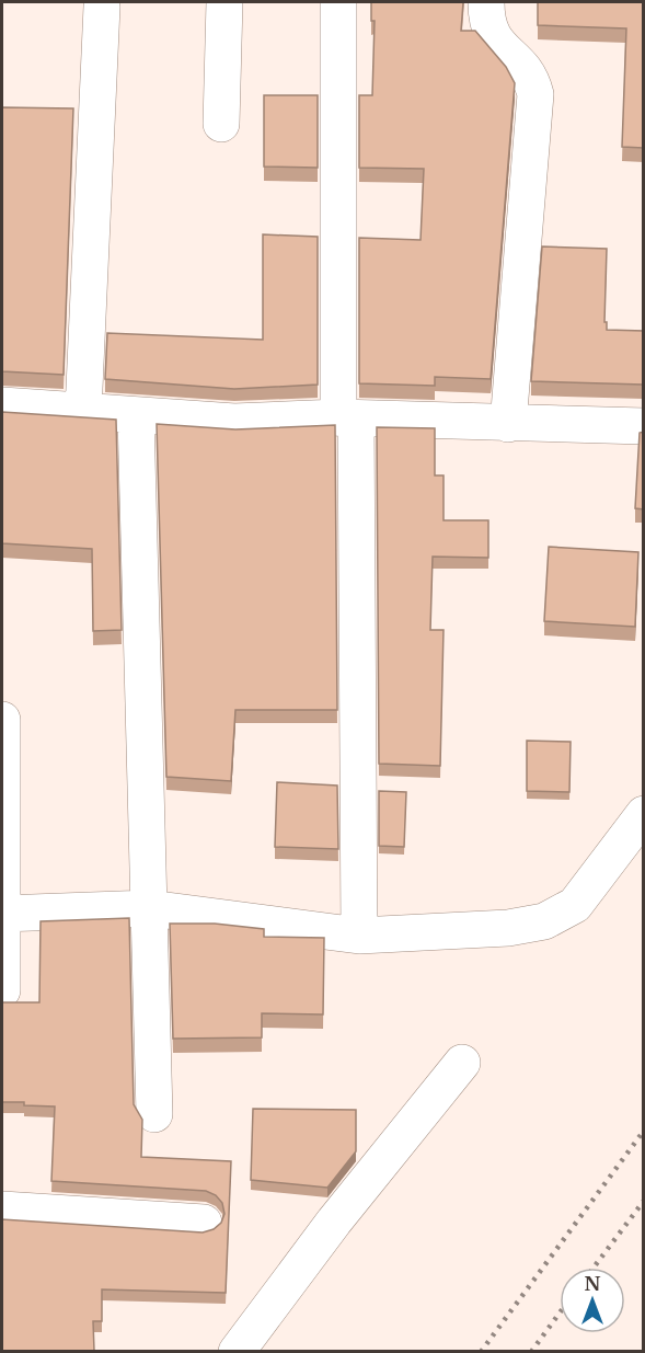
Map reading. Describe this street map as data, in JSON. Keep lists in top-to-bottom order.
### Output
{
  "north": "top"
}
